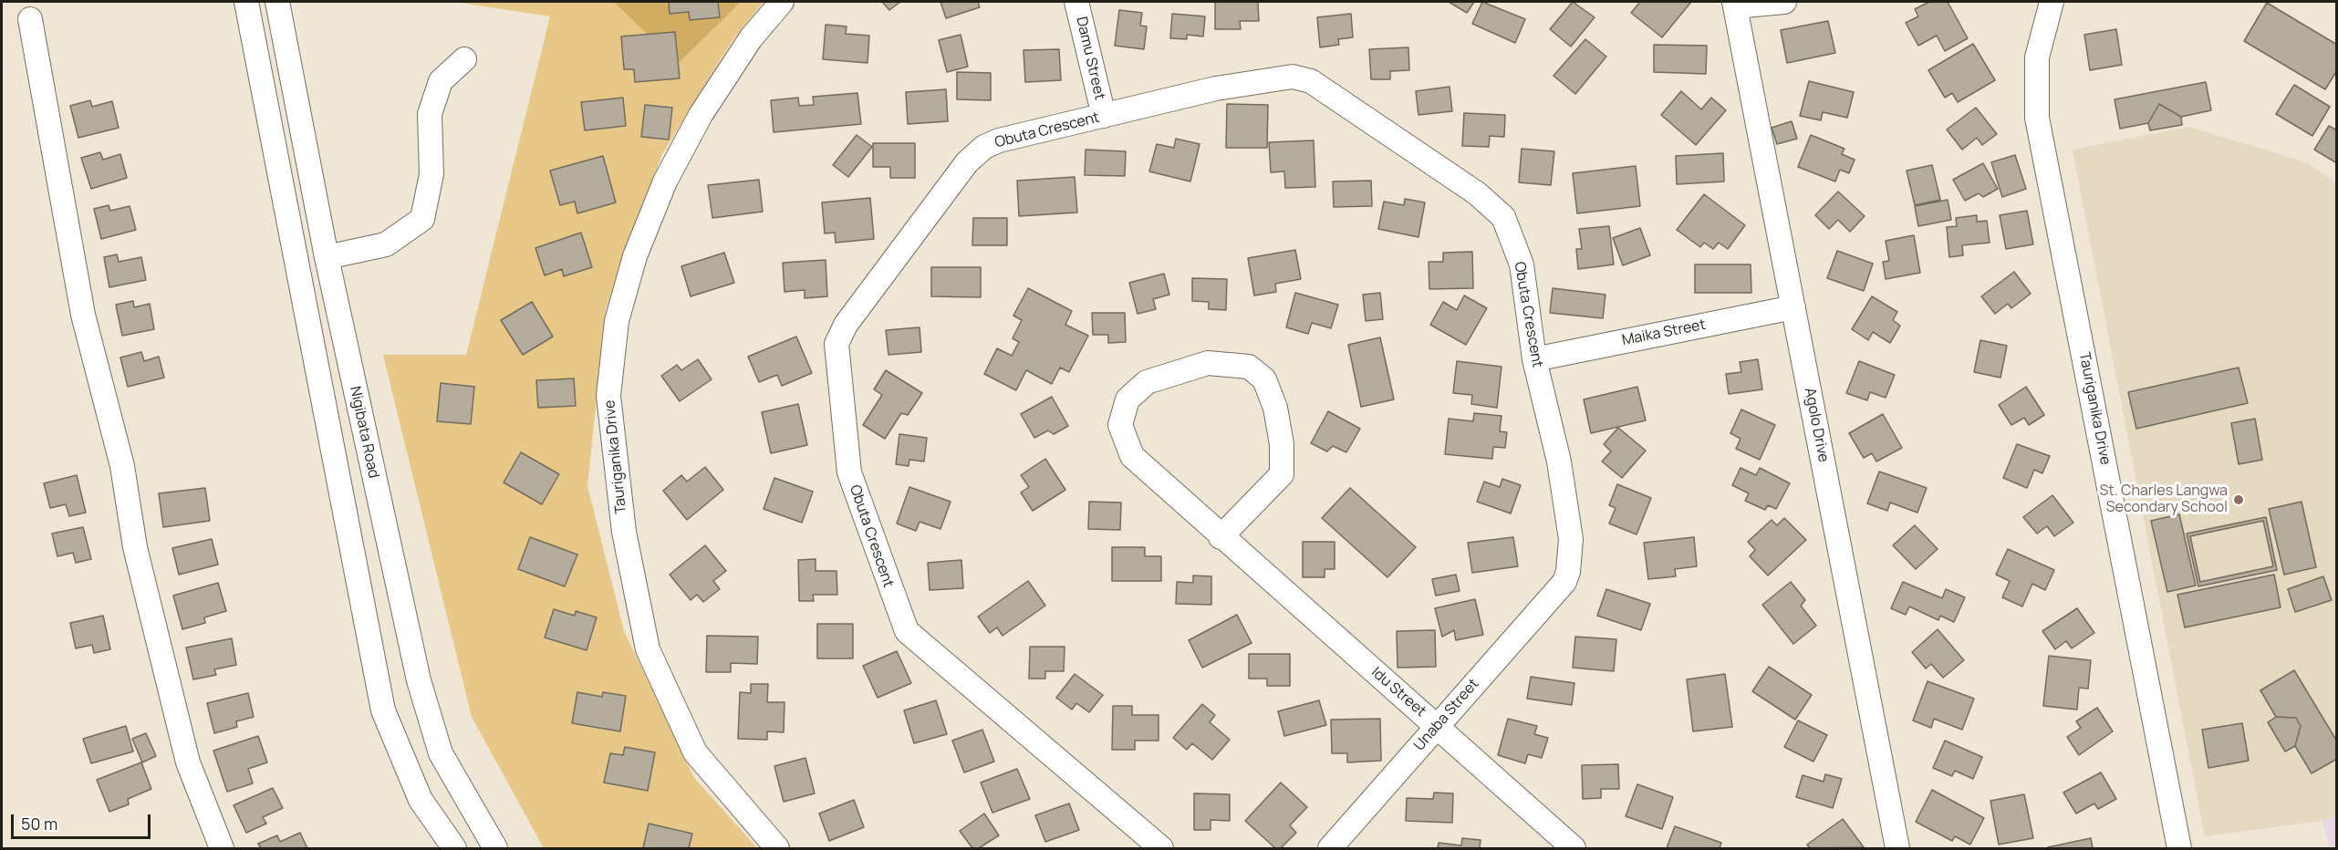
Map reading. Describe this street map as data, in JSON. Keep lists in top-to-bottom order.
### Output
{
  "streets": {
    "street": [
      "Damu Street",
      "Obuta Crescent",
      "Maika Street",
      "Tauriganika Drive",
      "Agolo Drive",
      "Nigibata Road",
      "Idu Street",
      "Unaba Street"
    ]
  },
  "crossings": [
    ["Damu Street", "Obuta Crescent"],
    ["Obuta Crescent", "Maika Street"],
    ["Obuta Crescent", "Unaba Street"],
    ["Maika Street", "Agolo Drive"],
    ["Idu Street", "Unaba Street"]
  ],
  "places": ["St. Charles Langwa Secondary School"],
  "scale_bar": "50 m"
}
